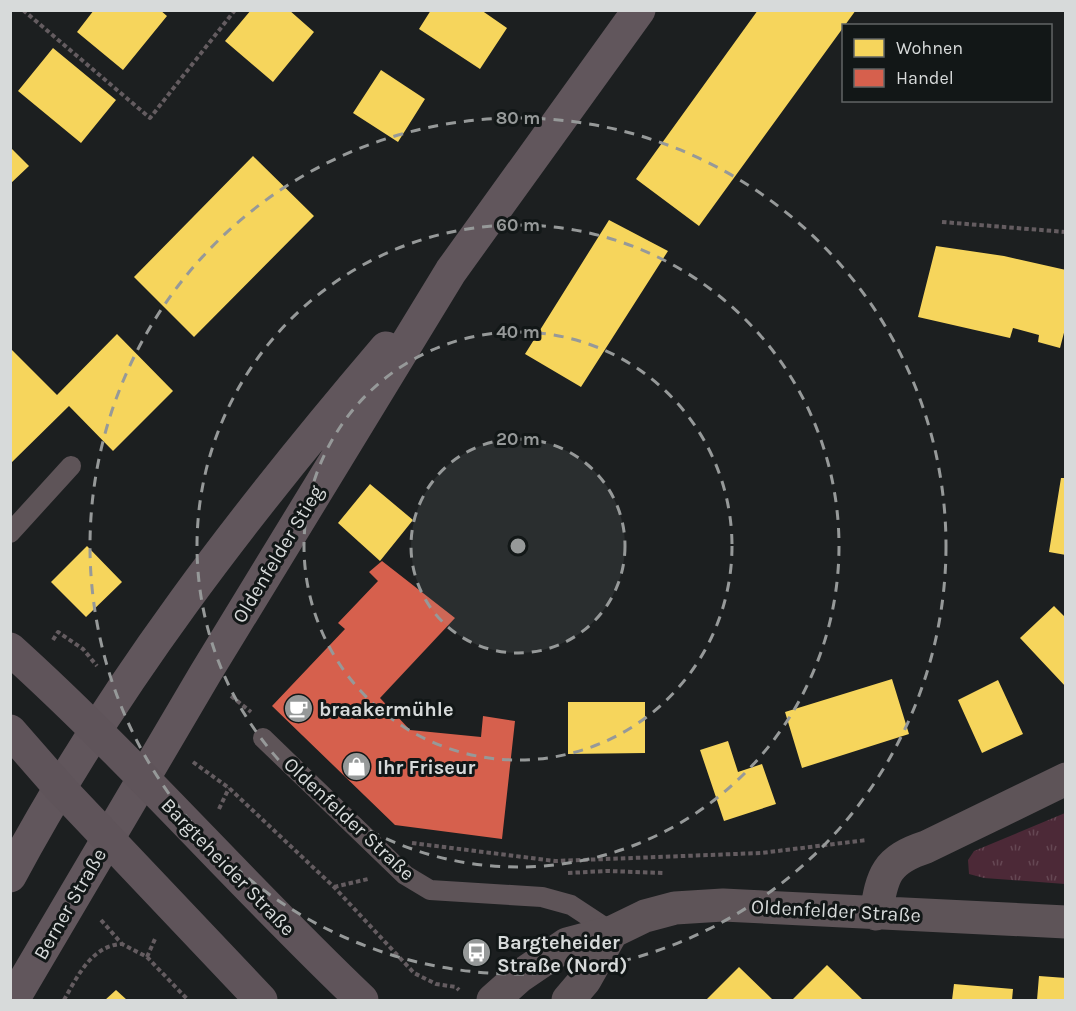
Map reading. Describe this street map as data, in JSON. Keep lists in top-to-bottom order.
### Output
{
  "streets": {
    "main road": ["Oldenfelder Stieg", "Bargteheider Straße", "Berner Straße"],
    "street": ["Oldenfelder Straße"]
  },
  "crossings": [
    ["Oldenfelder Stieg", "Bargteheider Straße"],
    ["Oldenfelder Stieg", "Berner Straße"]
  ],
  "places": {
    "cafe": ["braakermühle"],
    "shop": ["Ihr Friseur"],
    "bus stop": ["Bargteheider Straße (Nord)"]
  },
  "legend": ["Wohnen", "Handel"],
  "rings": [
    "80 m",
    "60 m",
    "40 m",
    "20 m"
  ]
}
